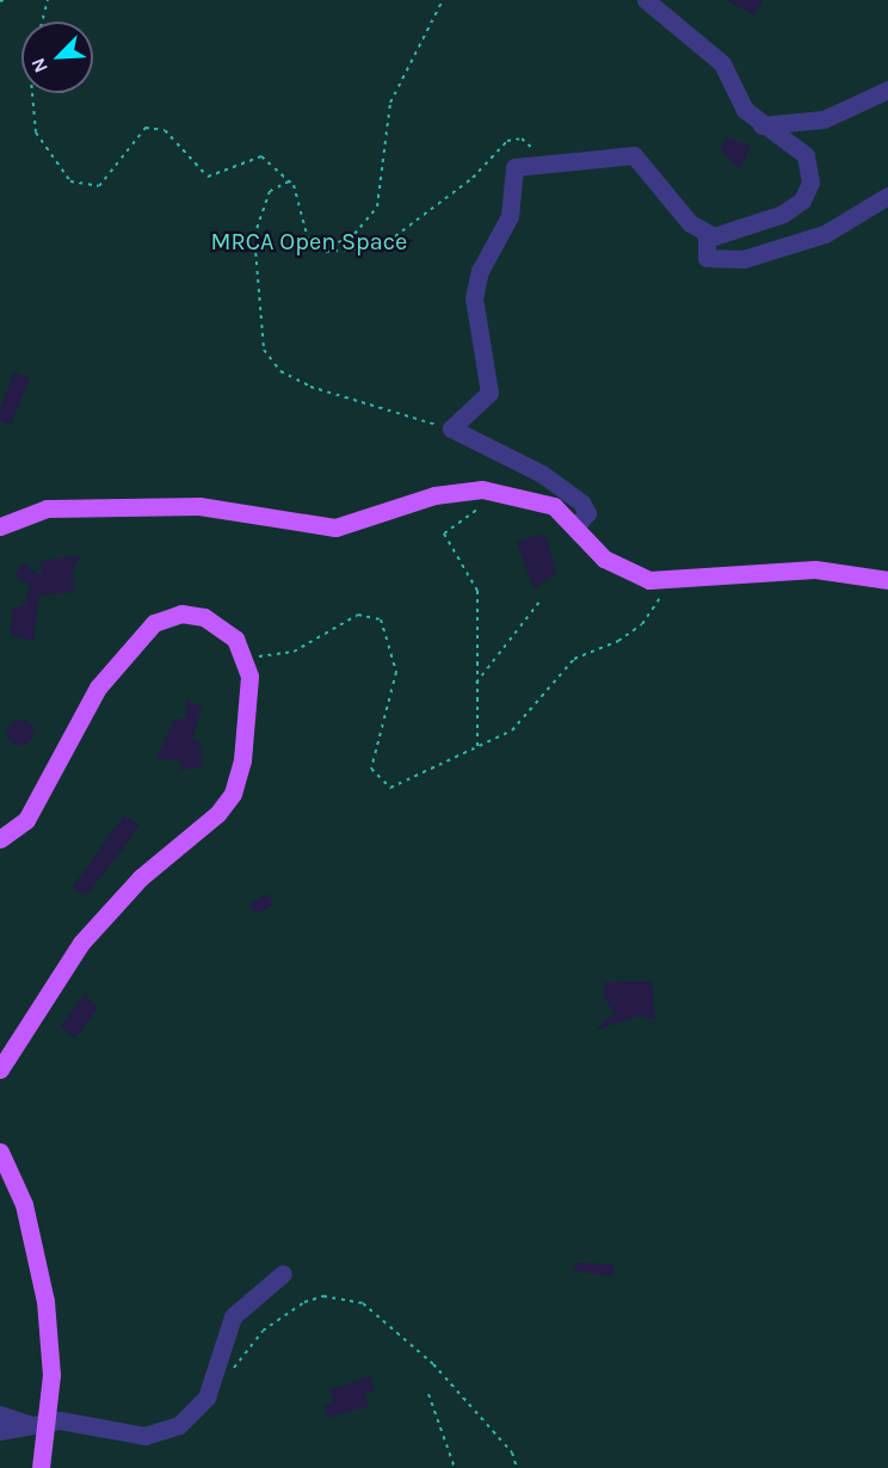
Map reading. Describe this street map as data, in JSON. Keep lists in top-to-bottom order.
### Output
{
  "parks": ["MRCA Open Space"],
  "north": "bottom left"
}
